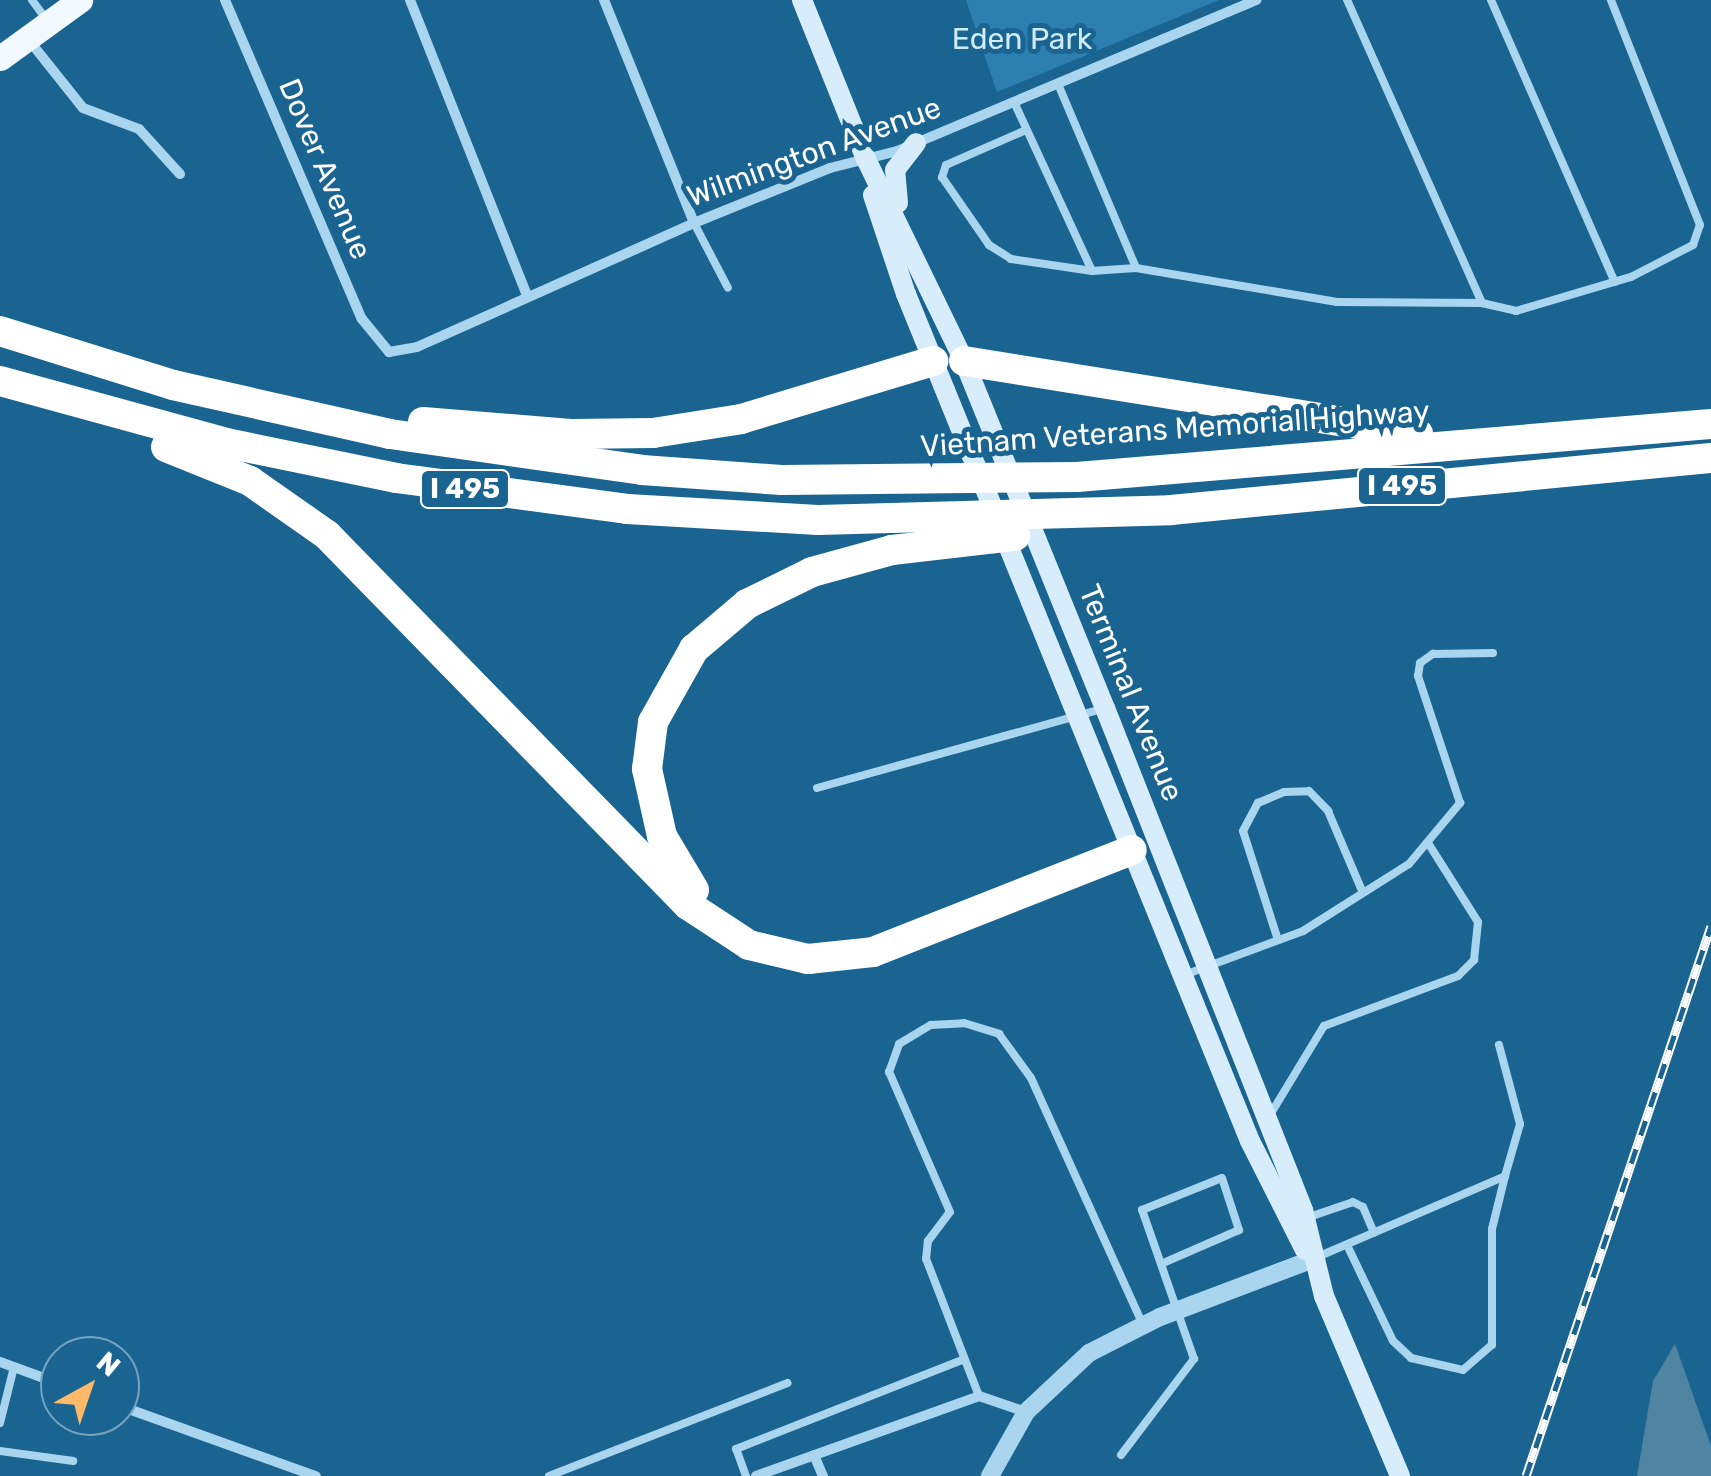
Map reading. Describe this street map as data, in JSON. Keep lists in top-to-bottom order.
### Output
{
  "streets": {
    "highway": ["Vietnam Veterans Memorial Highway", "I 495"],
    "main road": ["Terminal Avenue"],
    "street": ["Wilmington Avenue", "Dover Avenue"]
  },
  "crossings": [
    ["Wilmington Avenue", "Dover Avenue"],
    ["Wilmington Avenue", "Terminal Avenue"]
  ],
  "parks": ["Eden Park"],
  "north": "top right"
}
